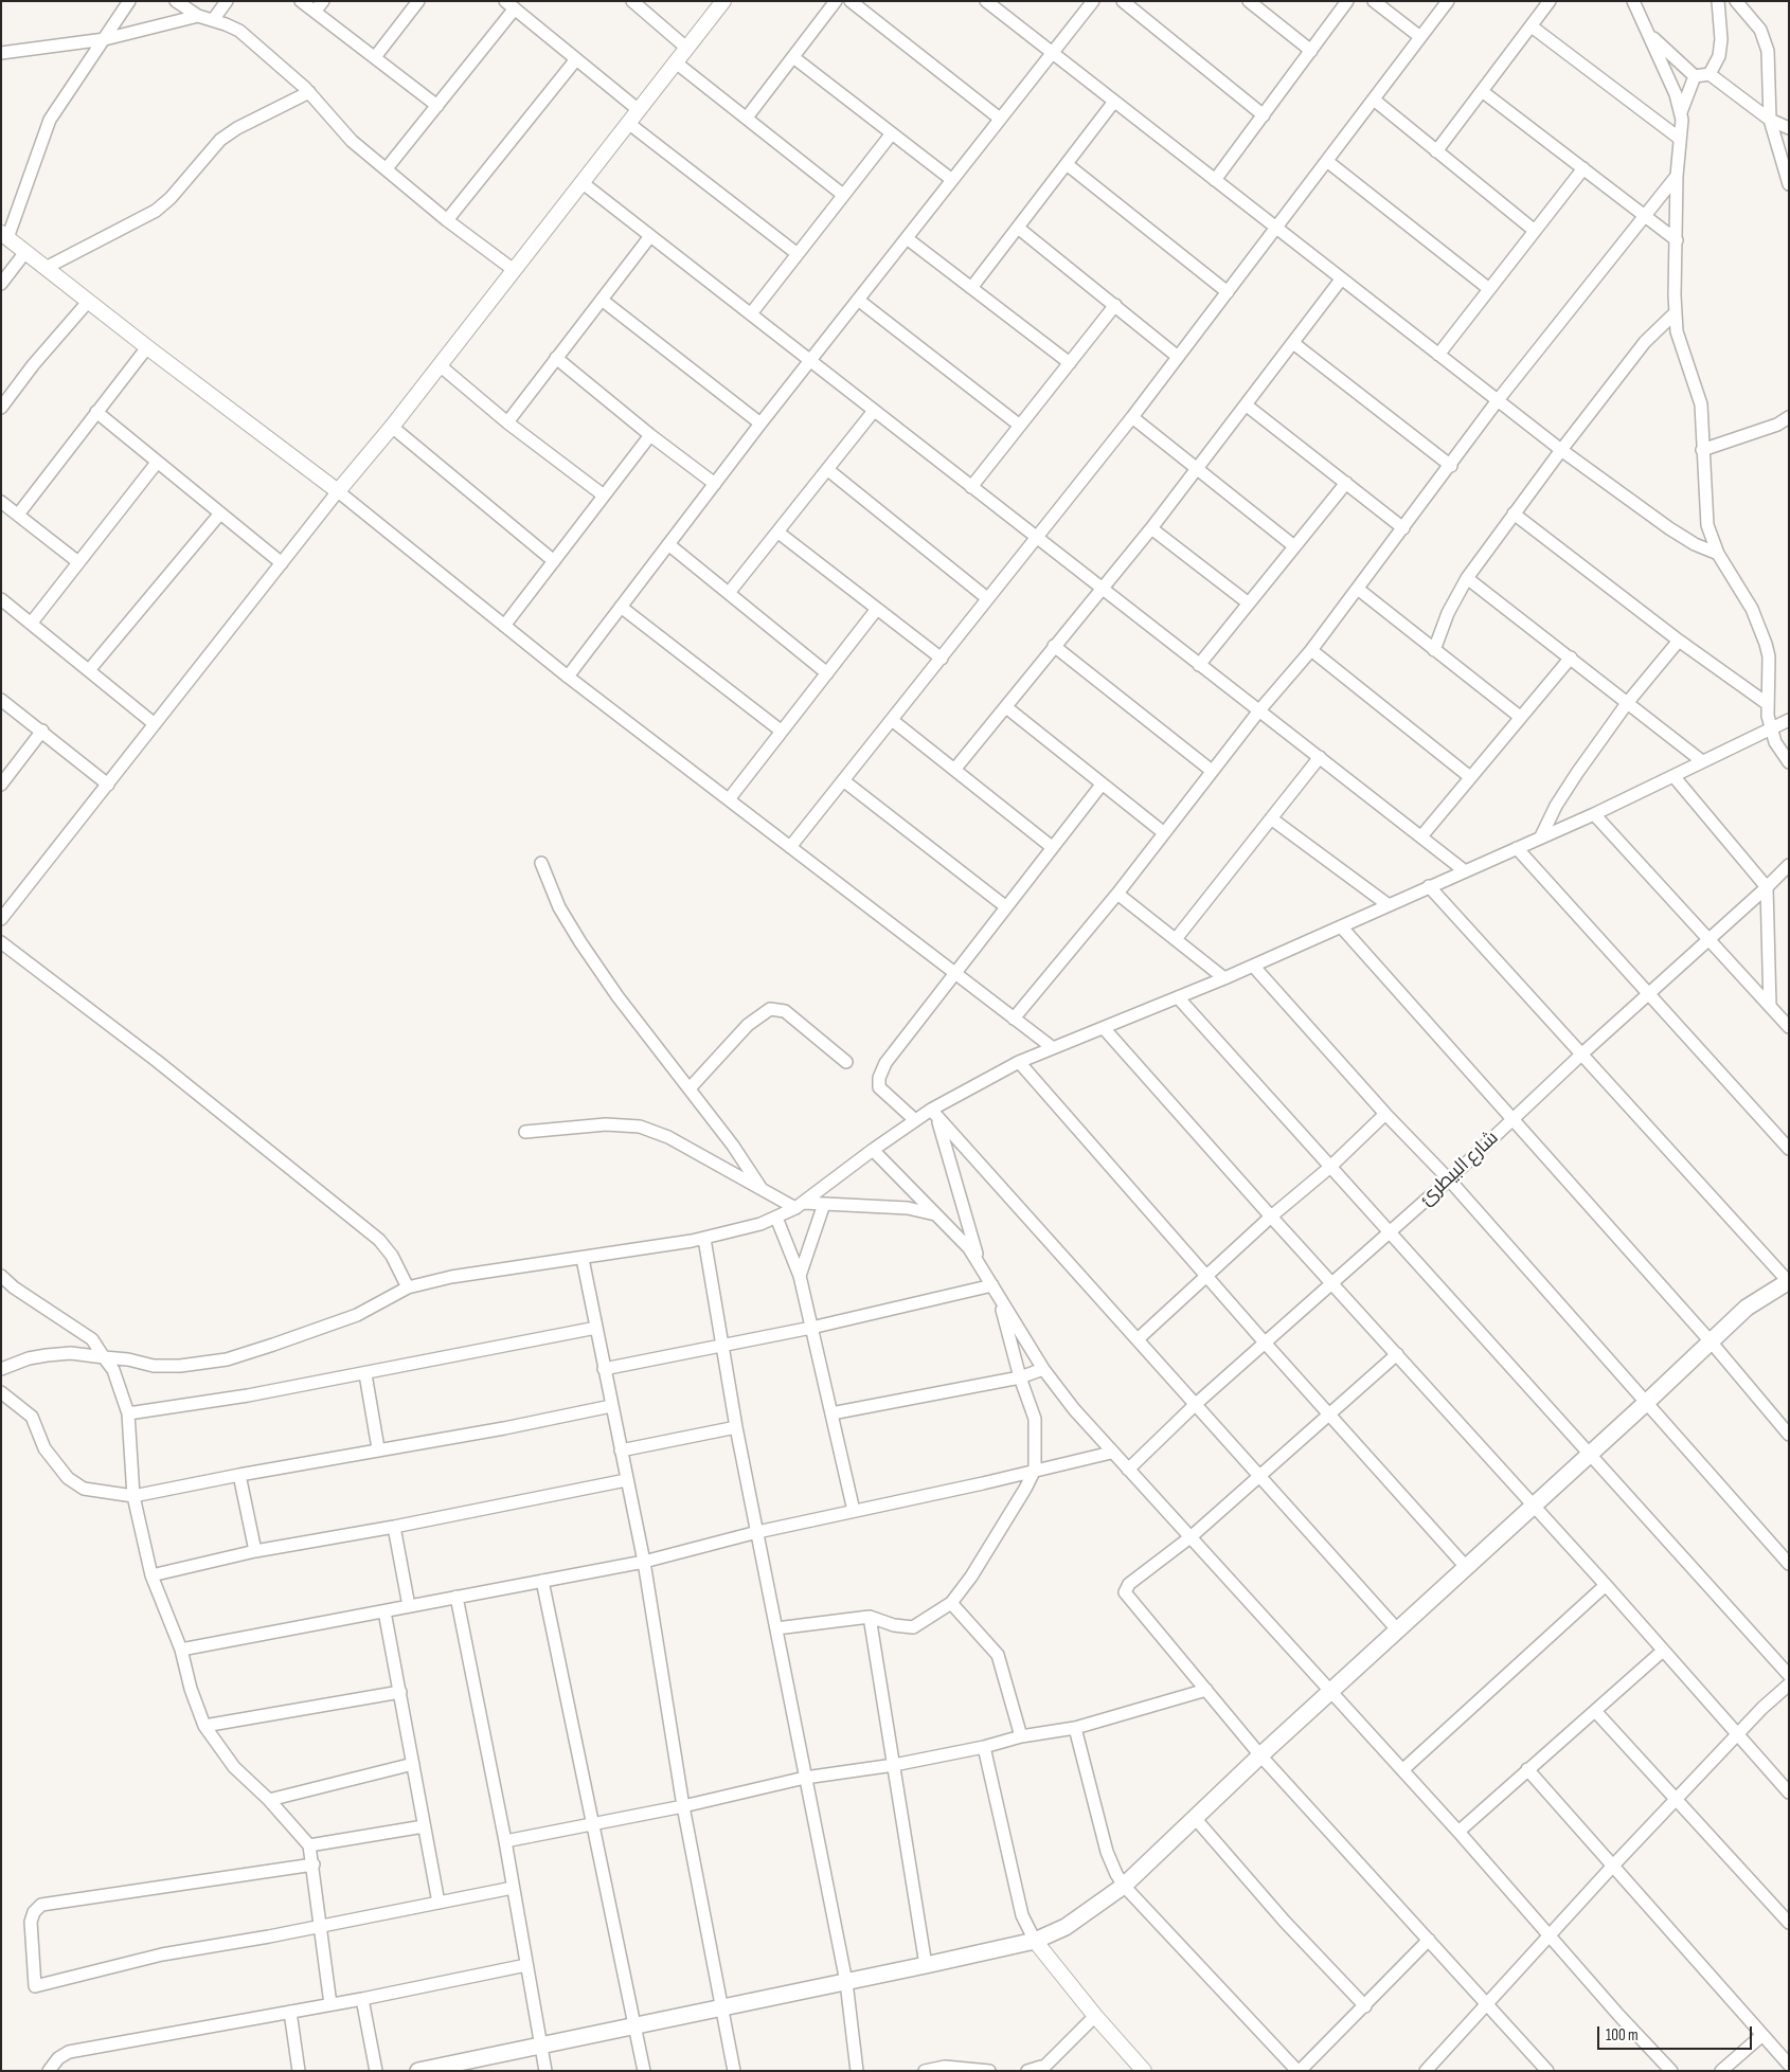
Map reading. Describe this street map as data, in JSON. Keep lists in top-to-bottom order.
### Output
{
  "streets": {
    "street": ["شارع البيطرئ"]
  },
  "scale_bar": "100 m"
}
